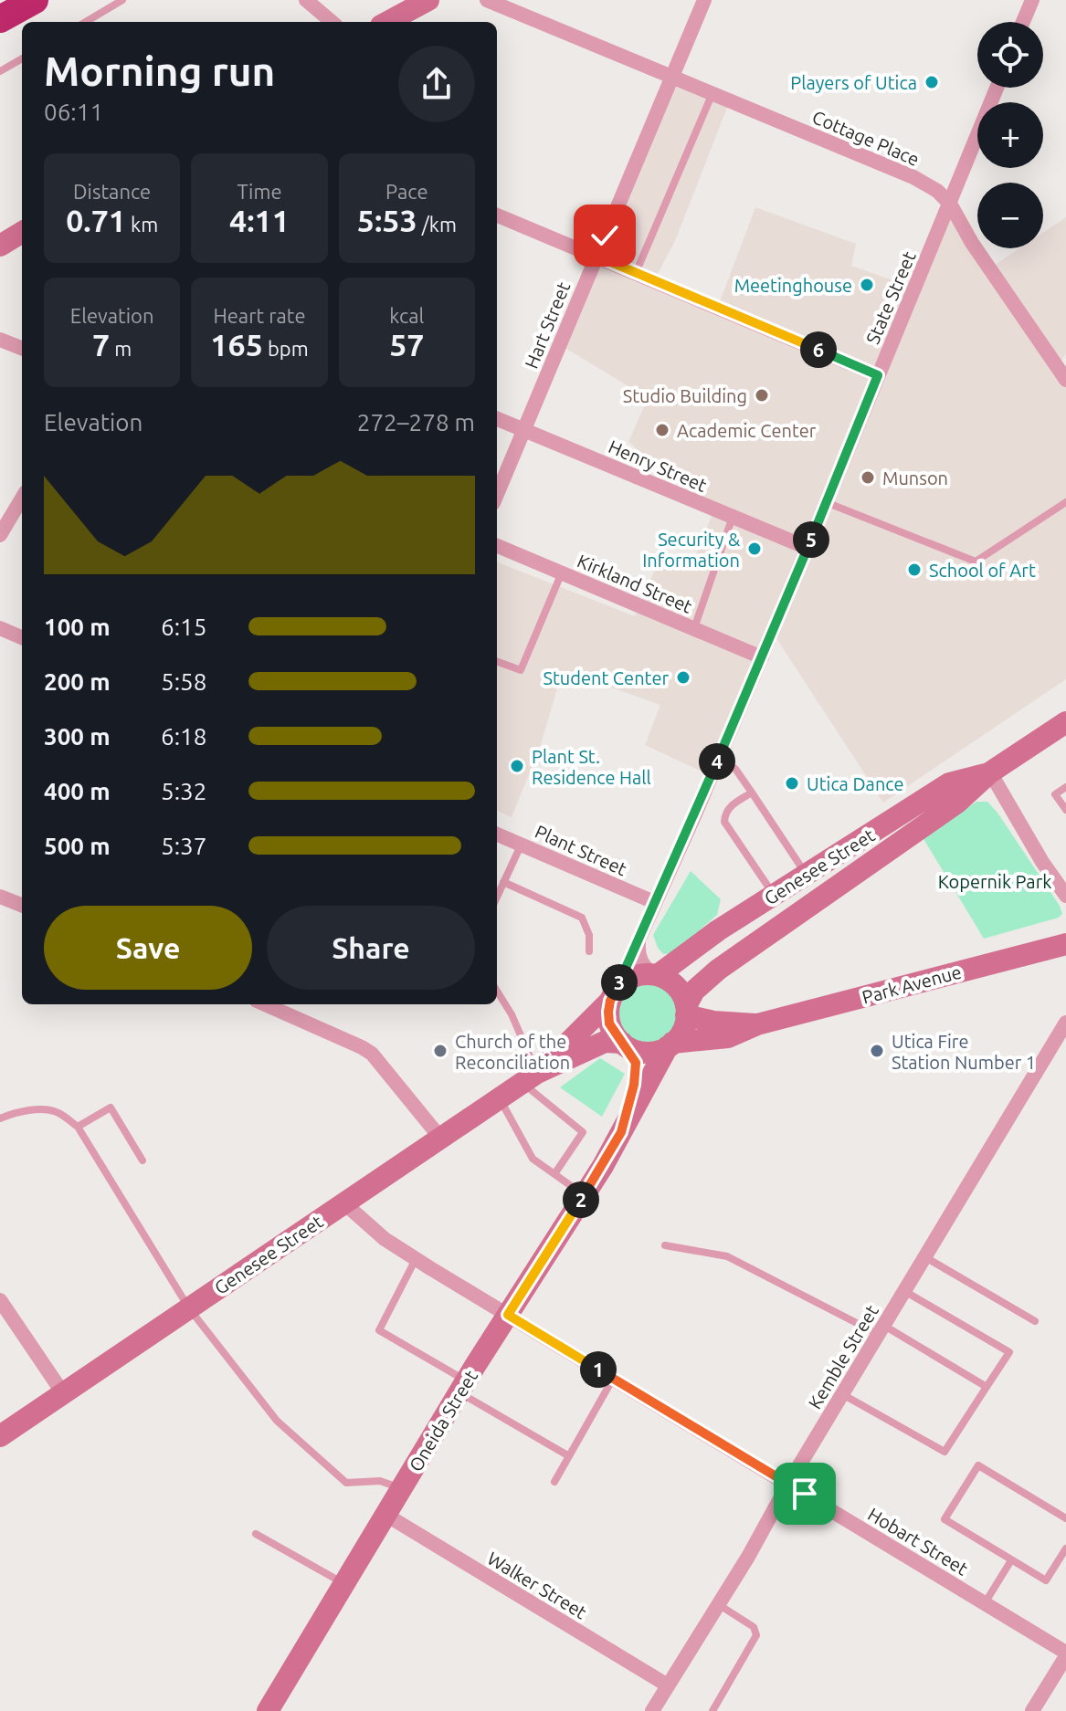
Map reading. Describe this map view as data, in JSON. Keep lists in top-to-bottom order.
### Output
{
  "streets": {
    "main road": ["Genesee Street", "Park Avenue", "Oneida Street"],
    "street": [
      "Cottage Place",
      "State Street",
      "Hart Street",
      "Henry Street",
      "Kirkland Street",
      "Plant Street",
      "Kemble Street",
      "Hobart Street",
      "Walker Street"
    ]
  },
  "crossings": [
    ["Cottage Place", "State Street"],
    ["Cottage Place", "Hart Street"],
    ["State Street", "Henry Street"],
    ["State Street", "Kirkland Street"],
    ["State Street", "Plant Street"],
    ["State Street", "Genesee Street"],
    ["State Street", "Park Avenue"],
    ["State Street", "Oneida Street"],
    ["Hart Street", "Henry Street"],
    ["Genesee Street", "Park Avenue"],
    ["Genesee Street", "Oneida Street"],
    ["Genesee Street", "Hobart Street"],
    ["Park Avenue", "Oneida Street"],
    ["Kemble Street", "Hobart Street"],
    ["Kemble Street", "Walker Street"],
    ["Oneida Street", "Hobart Street"],
    ["Oneida Street", "Walker Street"]
  ],
  "parks": ["Kopernik Park"],
  "places": [
    "Players of Utica",
    "Meetinghouse",
    "Studio Building",
    "Academic Center",
    "Munson",
    "Security & Information",
    "School of Art",
    "Student Center",
    "Plant St. Residence Hall",
    "Utica Dance",
    "Church of the Reconciliation",
    "Utica Fire Station Number 1"
  ],
  "page": {
    "map_buttons": ["+", "−"],
    "heading": ["Morning run", "06:11"],
    "stats": [
      ["Distance", "0.71 km"],
      ["Time", "4:11"],
      ["Pace", "5:53 /km"],
      ["Elevation", "7 m"],
      ["Heart rate", "165 bpm"],
      ["kcal", "57"]
    ],
    "pins": [
      "6",
      "5",
      "4",
      "3",
      "2",
      "1"
    ],
    "chart": ["Elevation", "272–278 m"],
    "list": [
      {
        "name": "100 m",
        "note": "6:15"
      },
      {
        "name": "200 m",
        "note": "5:58"
      },
      {
        "name": "300 m",
        "note": "6:18"
      },
      {
        "name": "400 m",
        "note": "5:32"
      },
      {
        "name": "500 m",
        "note": "5:37"
      }
    ],
    "buttons": ["Save", "Share"]
  }
}
